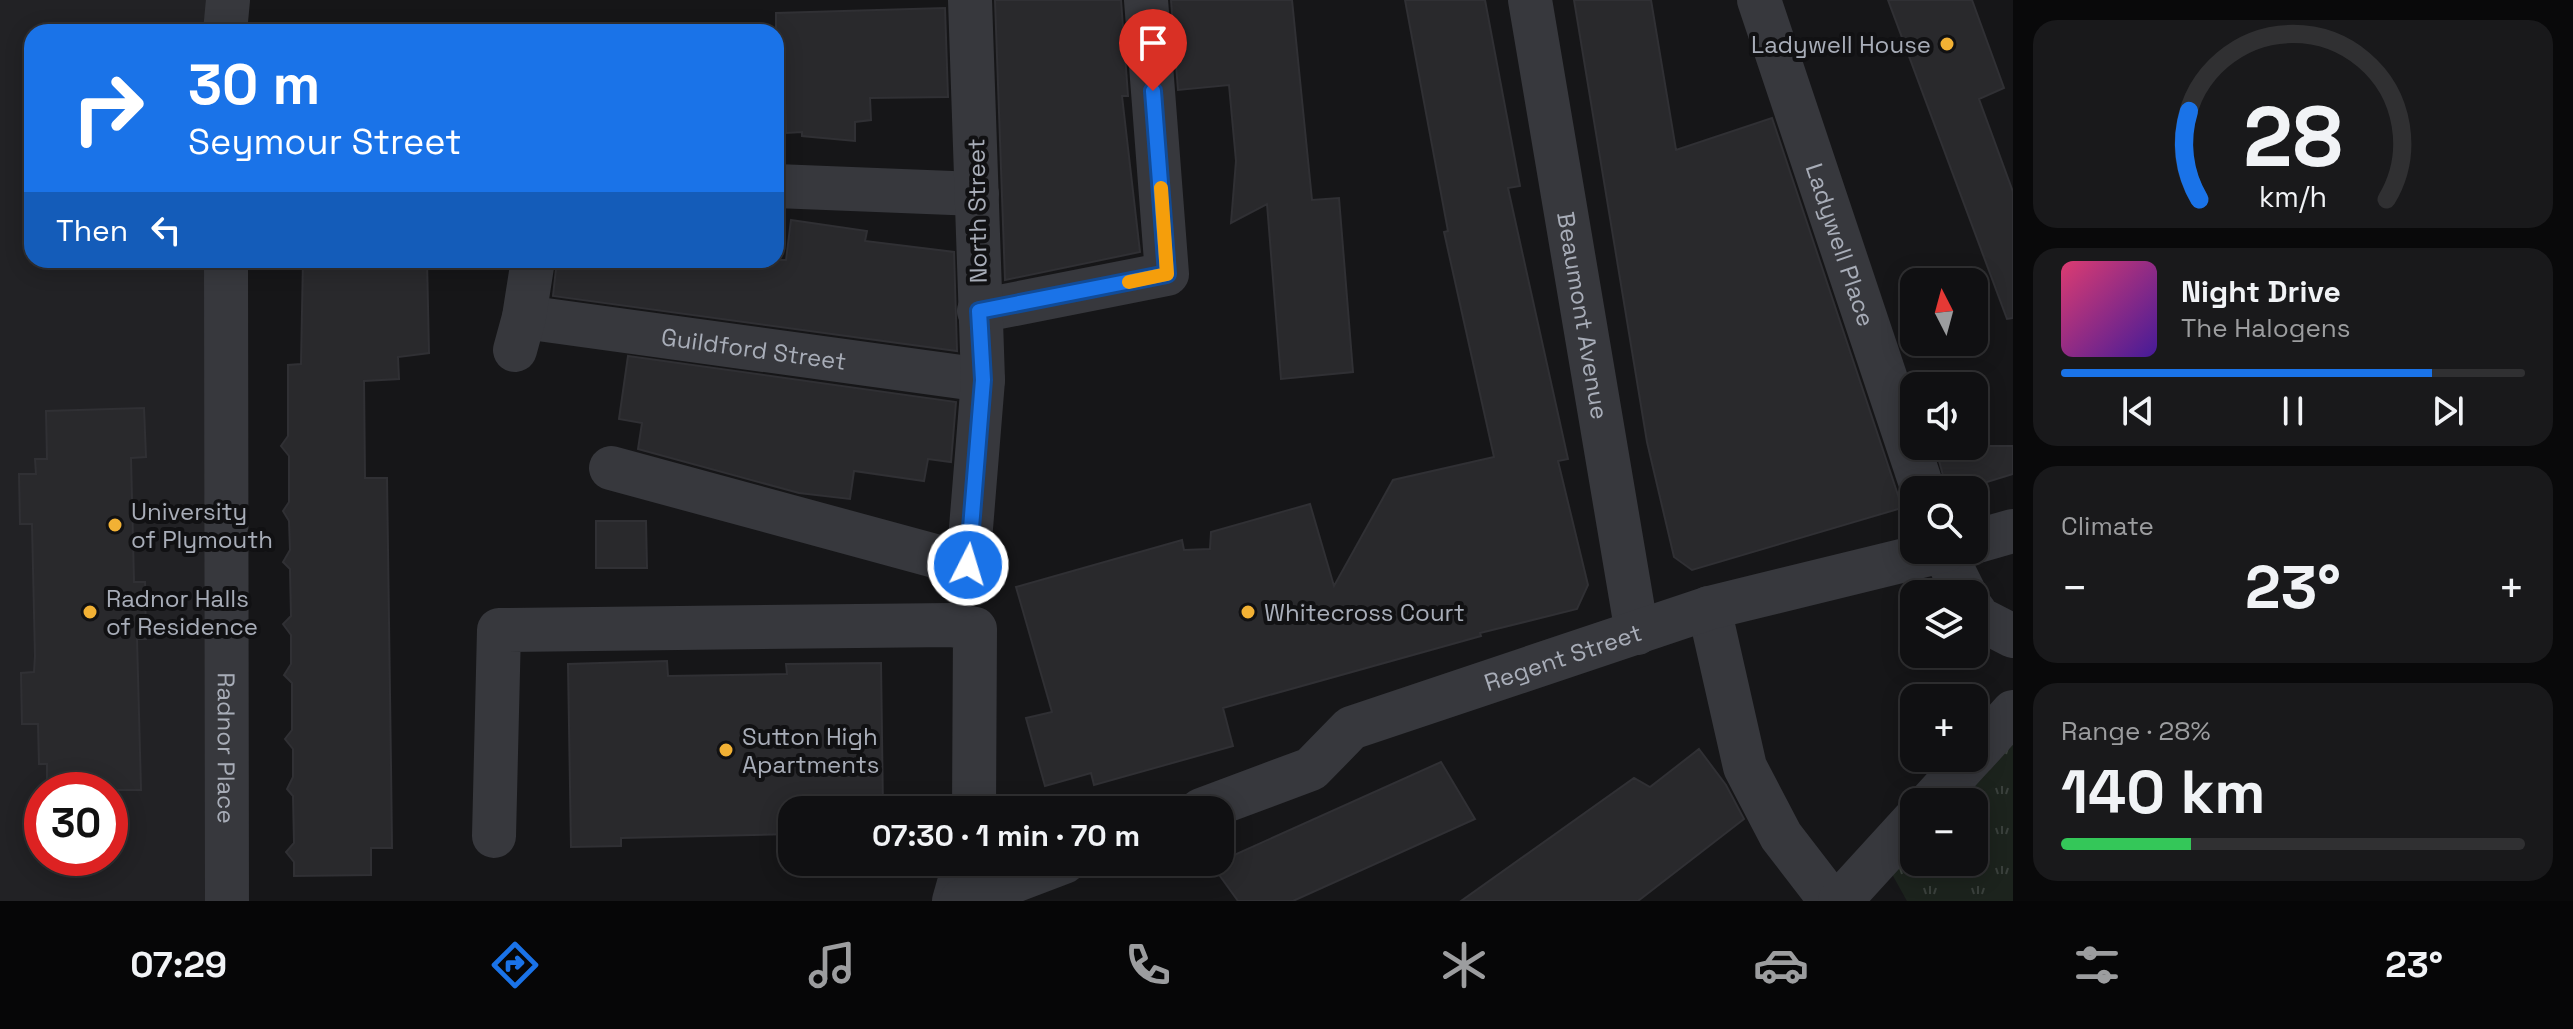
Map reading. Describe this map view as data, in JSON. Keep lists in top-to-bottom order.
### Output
{
  "streets": {
    "street": [
      "North Street",
      "Ladywell Place",
      "Beaumont Avenue",
      "Guildford Street",
      "Regent Street",
      "Radnor Place"
    ]
  },
  "crossings": [
    ["North Street", "Guildford Street"],
    ["Beaumont Avenue", "Regent Street"]
  ],
  "places": [
    "Ladywell House",
    "University of Plymouth",
    "Radnor Halls of Residence",
    "Whitecross Court",
    "Sutton High Apartments"
  ],
  "north": "top",
  "page": {
    "turn": ["30 m", "Seymour Street"],
    "then": "Then",
    "song": ["Night Drive", "The Halogens"],
    "map_buttons": ["+", "−"],
    "tile": [
      "Climate",
      ["Range · 28%", "140 km"]
    ],
    "heat": ["−", "23°", "+"],
    "limit": "30",
    "trip": "07:30 · 1 min · 70 m",
    "tabs": ["07:29", "23°"],
    "gauge": ["28", "km/h"]
  }
}
